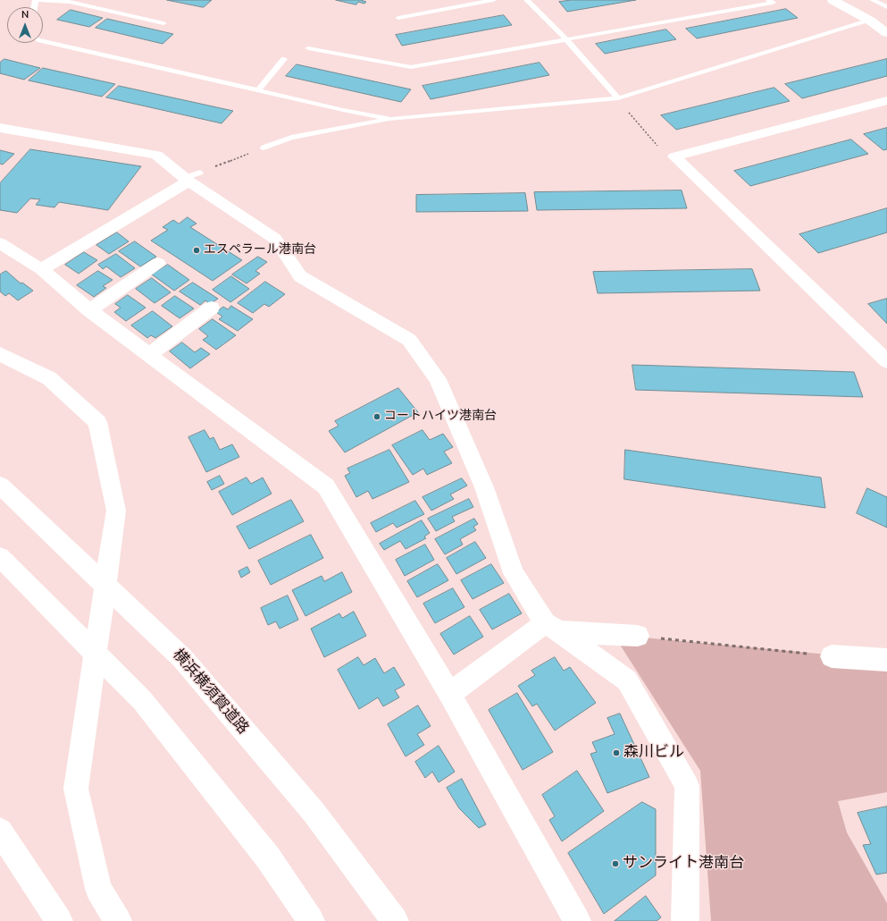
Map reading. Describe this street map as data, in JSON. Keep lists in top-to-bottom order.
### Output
{
  "streets": {
    "main road": ["横浜横須賀道路"]
  },
  "places": [
    "エスペラール港南台",
    "コートハイツ港南台",
    "森川ビル",
    "サンライト港南台"
  ],
  "north": "top"
}
